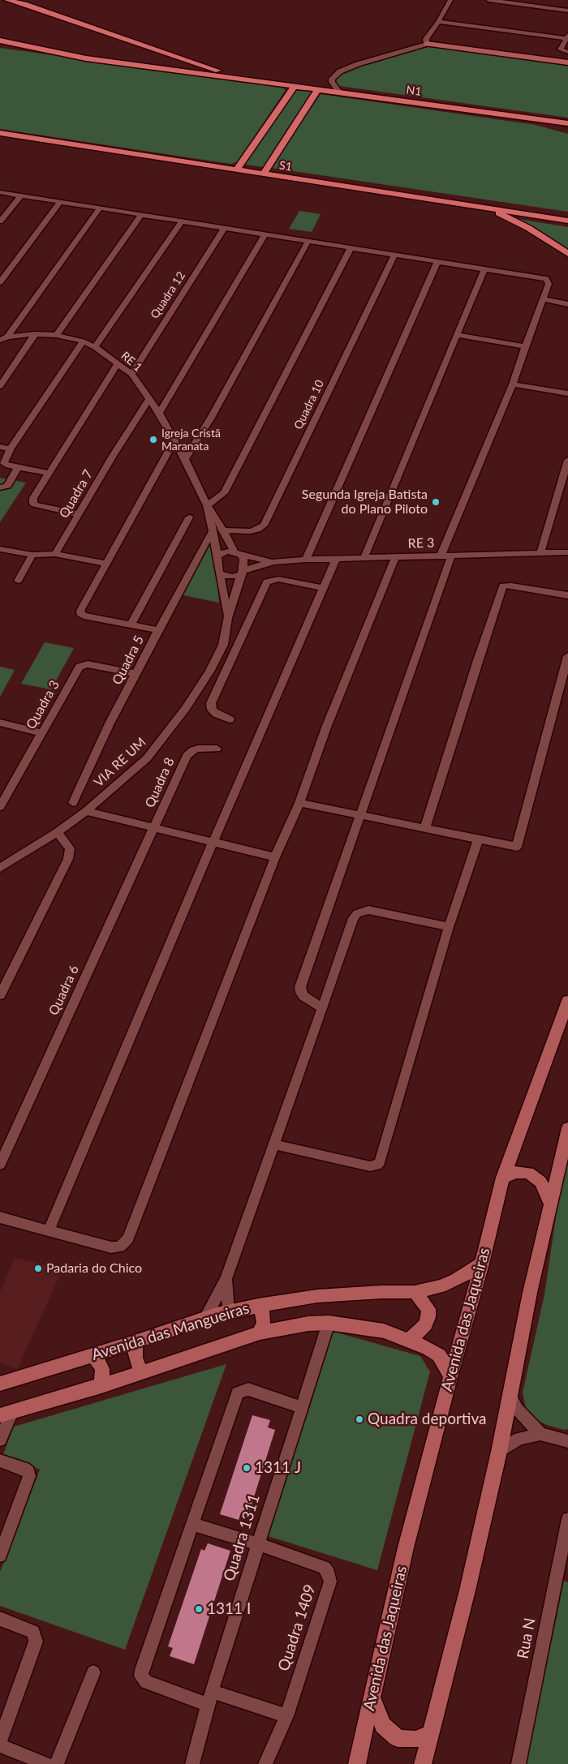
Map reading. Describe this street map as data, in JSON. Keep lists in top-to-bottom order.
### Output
{
  "streets": {
    "highway": ["N1", "S1"],
    "main road": ["Avenida das Jaqueiras", "Avenida das Mangueiras"],
    "street": [
      "Quadra 12",
      "RE 1",
      "Quadra 10",
      "Quadra 7",
      "RE 3",
      "Quadra 5",
      "Quadra 3",
      "VIA RE UM",
      "Quadra 8",
      "Quadra 6",
      "Quadra 1311",
      "Quadra 1409",
      "Rua N"
    ]
  },
  "crossings": [
    ["Quadra 12", "RE 1"],
    ["RE 1", "Quadra 10"],
    ["RE 1", "Quadra 7"],
    ["RE 1", "RE 3"],
    ["RE 1", "Quadra 5"],
    ["RE 1", "VIA RE UM"],
    ["RE 3", "VIA RE UM"],
    ["Quadra 5", "Quadra 3"],
    ["Quadra 8", "Quadra 6"],
    ["Avenida das Jaqueiras", "Avenida das Mangueiras"],
    ["Avenida das Mangueiras", "Quadra 1311"],
    ["Quadra 1311", "Quadra 1409"]
  ],
  "places": [
    "Igreja Cristã Maranata",
    "Segunda Igreja Batista do Plano Piloto",
    "Padaria do Chico",
    "Quadra deportiva",
    "1311 J",
    "1311 I"
  ]
}
